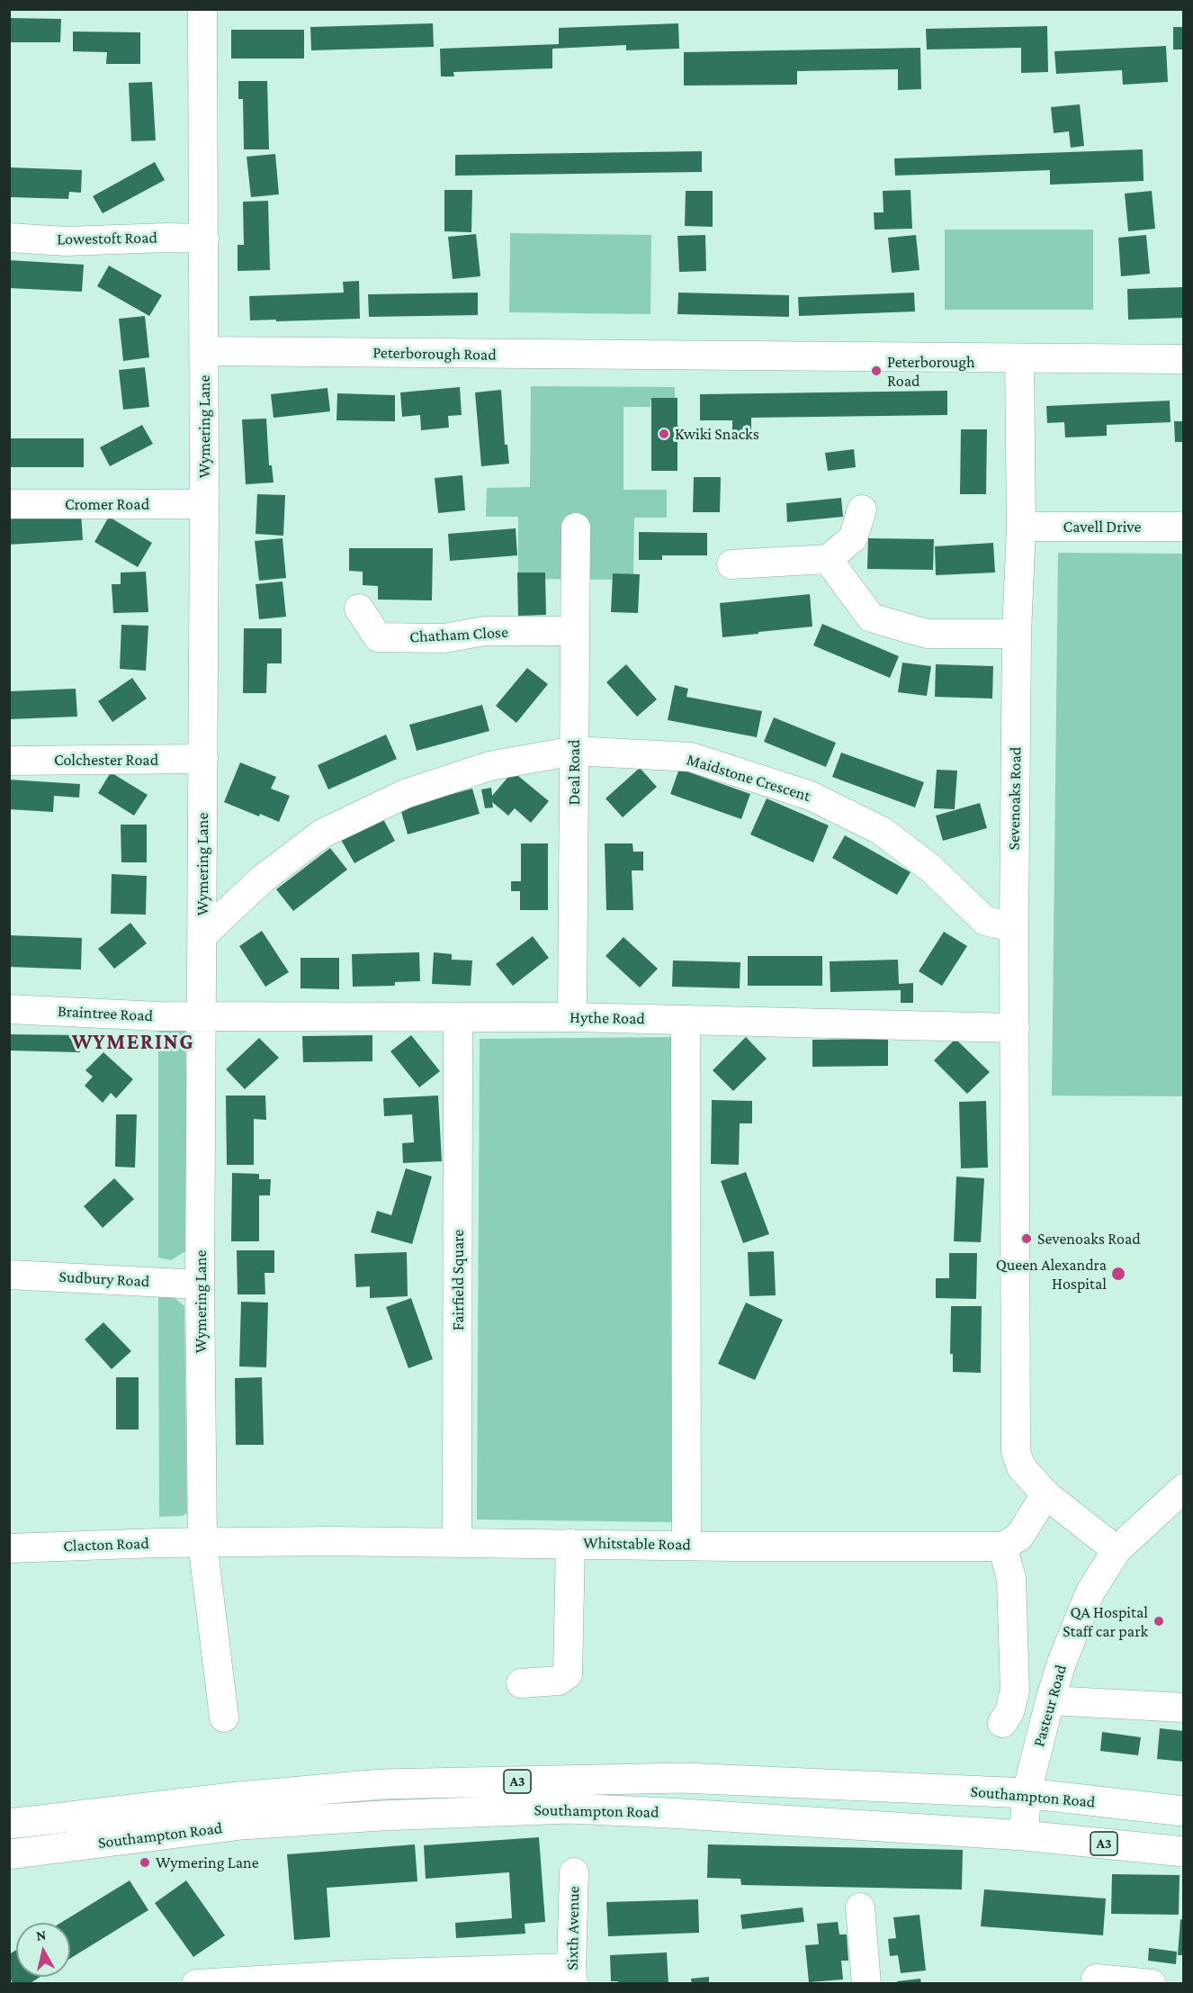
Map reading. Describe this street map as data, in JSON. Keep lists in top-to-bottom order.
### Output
{
  "streets": {
    "main road": ["A3", "Southampton Road"],
    "street": [
      "Lowestoft Road",
      "Peterborough Road",
      "Wymering Lane",
      "Cromer Road",
      "Cavell Drive",
      "Chatham Close",
      "Colchester Road",
      "Deal Road",
      "Maidstone Crescent",
      "Sevenoaks Road",
      "Braintree Road",
      "Hythe Road",
      "Sudbury Road",
      "Fairfield Square",
      "Whitstable Road",
      "Clacton Road",
      "Pasteur Road",
      "Sixth Avenue"
    ]
  },
  "crossings": [
    ["Lowestoft Road", "Wymering Lane"],
    ["Peterborough Road", "Wymering Lane"],
    ["Peterborough Road", "Sevenoaks Road"],
    ["Wymering Lane", "Cromer Road"],
    ["Wymering Lane", "Colchester Road"],
    ["Wymering Lane", "Maidstone Crescent"],
    ["Wymering Lane", "Braintree Road"],
    ["Wymering Lane", "Hythe Road"],
    ["Wymering Lane", "Sudbury Road"],
    ["Wymering Lane", "Whitstable Road"],
    ["Wymering Lane", "Clacton Road"],
    ["Cavell Drive", "Sevenoaks Road"],
    ["Chatham Close", "Deal Road"],
    ["Deal Road", "Maidstone Crescent"],
    ["Deal Road", "Hythe Road"],
    ["Maidstone Crescent", "Sevenoaks Road"],
    ["Sevenoaks Road", "Hythe Road"],
    ["Sevenoaks Road", "Pasteur Road"],
    ["Braintree Road", "Hythe Road"],
    ["Hythe Road", "Fairfield Square"],
    ["Fairfield Square", "Whitstable Road"],
    ["Whitstable Road", "Clacton Road"],
    ["Pasteur Road", "Southampton Road"]
  ],
  "districts": ["WYMERING"],
  "places": [
    "Peterborough Road",
    "Kwiki Snacks",
    "Sevenoaks Road",
    "Queen Alexandra Hospital",
    "QA Hospital Staff car park",
    "Wymering Lane"
  ],
  "north": "top"
}
